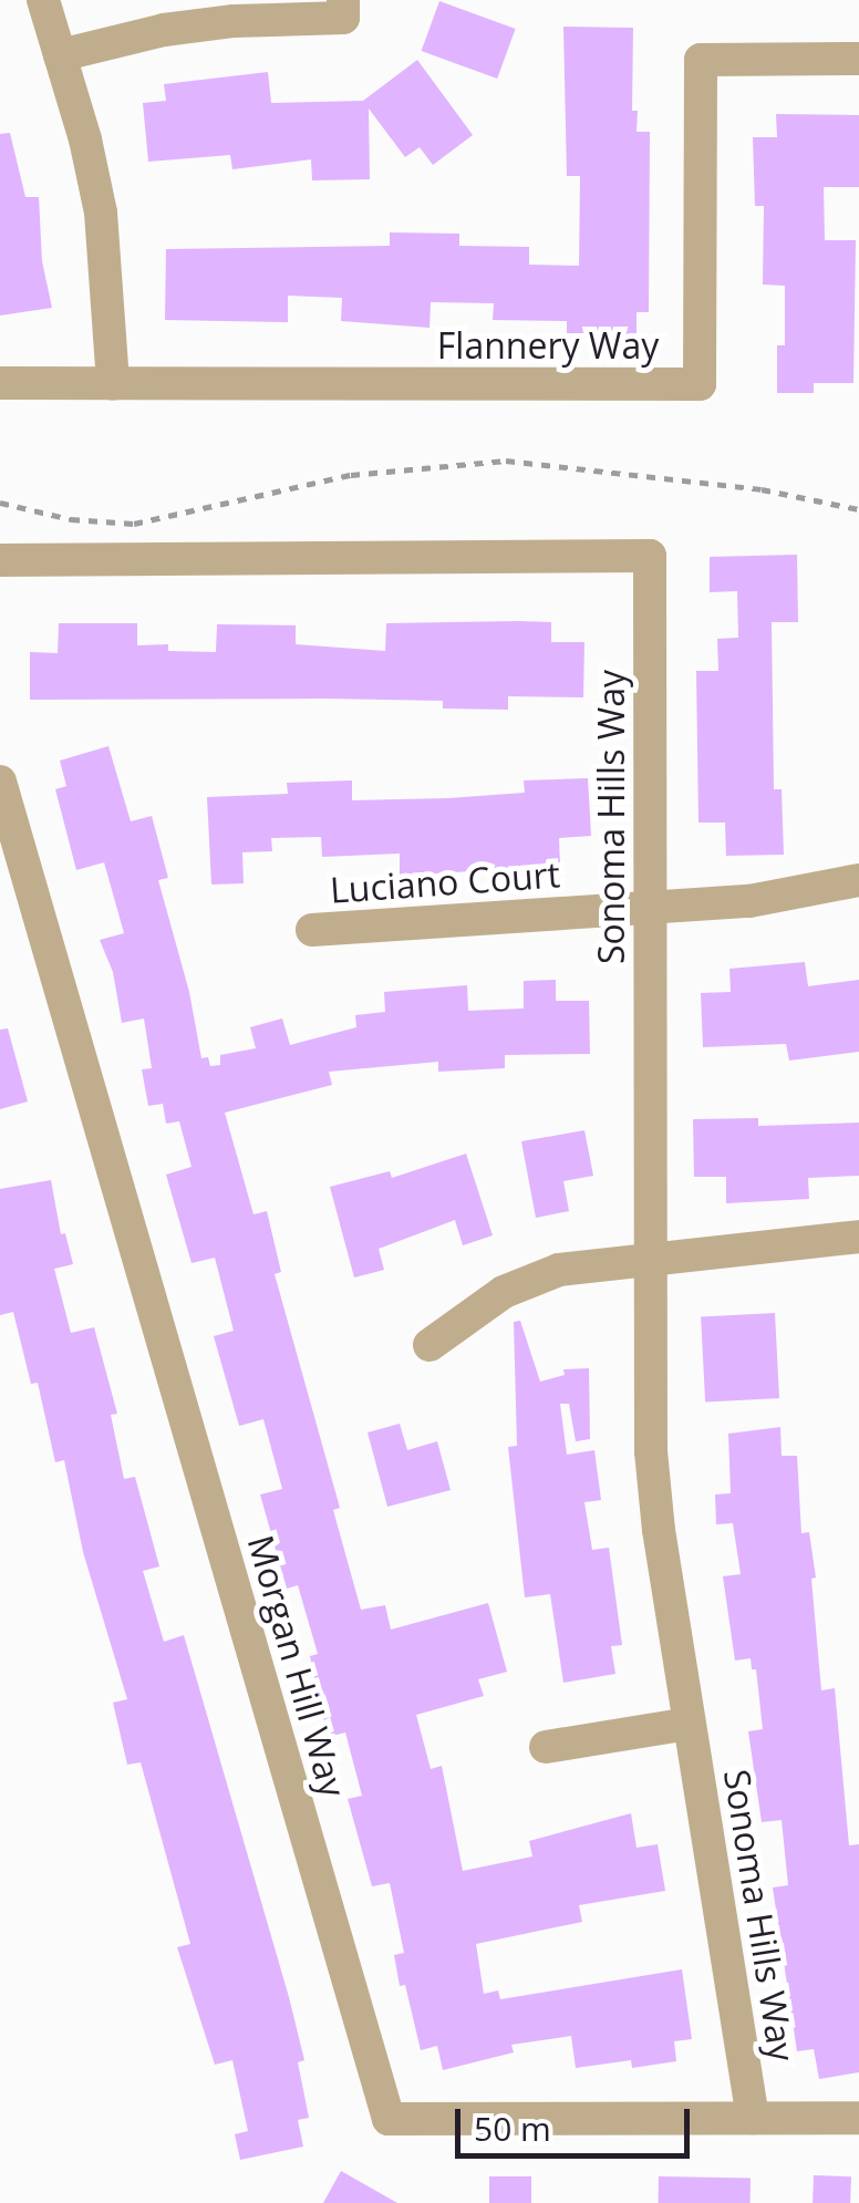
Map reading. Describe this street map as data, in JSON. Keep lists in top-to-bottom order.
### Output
{
  "streets": {
    "street": [
      "Flannery Way",
      "Sonoma Hills Way",
      "Luciano Court",
      "Morgan Hill Way"
    ]
  },
  "crossings": [
    ["Sonoma Hills Way", "Luciano Court"],
    ["Sonoma Hills Way", "Morgan Hill Way"]
  ],
  "scale_bar": "50 m"
}
